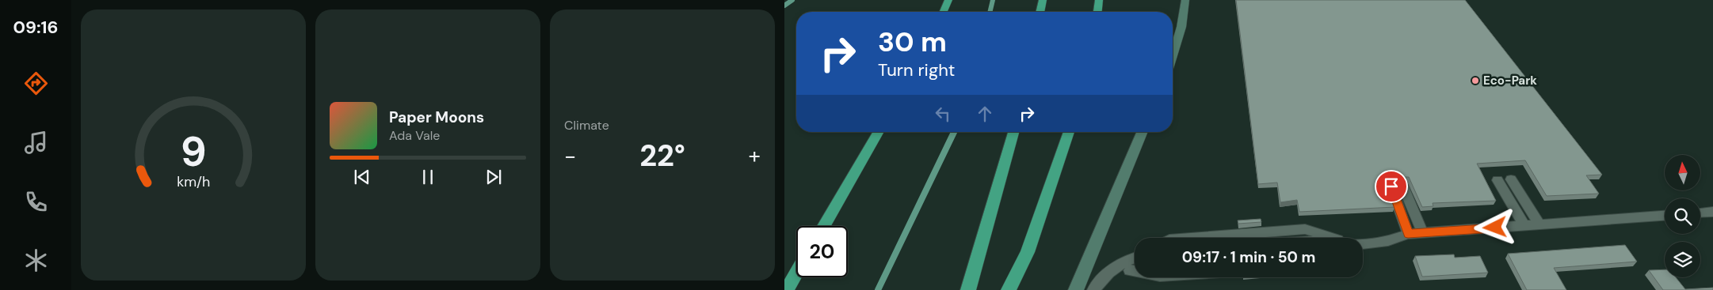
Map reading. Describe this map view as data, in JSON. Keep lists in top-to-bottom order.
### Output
{
  "places": ["Eco-Park"],
  "north": "top",
  "page": {
    "tabs": "09:16",
    "tile": "Climate",
    "turn": ["30 m", "Turn right"],
    "song": ["Paper Moons", "Ada Vale"],
    "heat": ["−", "22°", "+"],
    "limit": "20",
    "trip": "09:17 · 1 min · 50 m",
    "gauge": ["9", "km/h"]
  }
}
